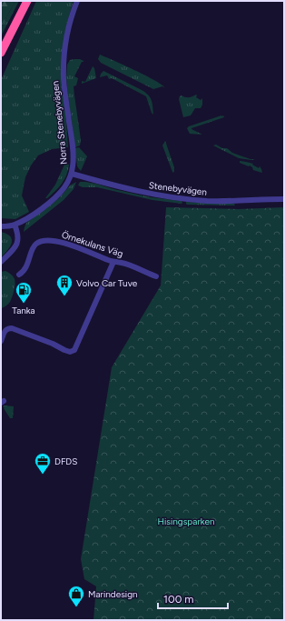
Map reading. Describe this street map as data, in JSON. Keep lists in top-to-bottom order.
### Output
{
  "streets": {
    "street": ["Norra Stenebyvägen", "Stenebyvägen", "Örnekulans Väg"]
  },
  "crossings": [
    ["Norra Stenebyvägen", "Stenebyvägen"]
  ],
  "parks": ["Hisingsparken"],
  "places": {
    "building": ["Volvo Car Tuve"],
    "fuel station": ["Tanka"],
    "office": ["DFDS"],
    "shop": ["Marindesign"]
  },
  "scale_bar": "100 m"
}
